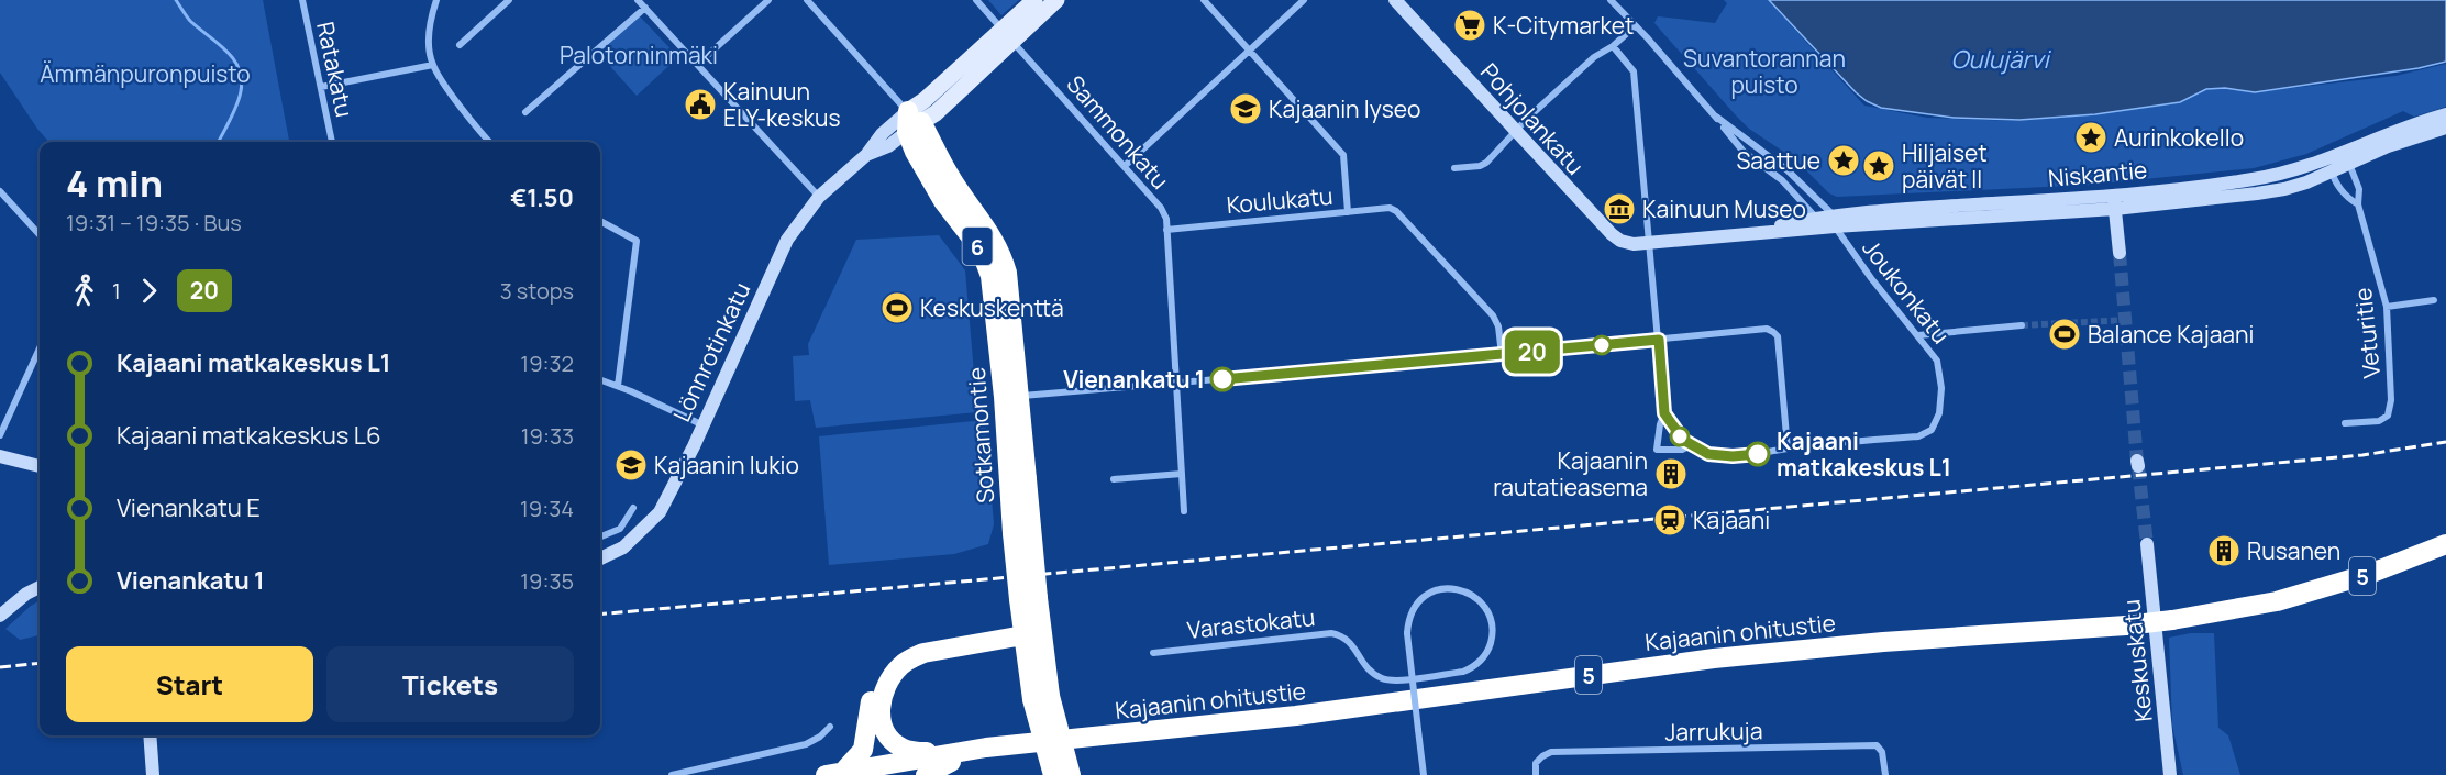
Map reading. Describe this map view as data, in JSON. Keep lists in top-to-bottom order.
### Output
{
  "streets": {
    "highway": [
      "6",
      "Sotkamontie",
      "5",
      "Kajaanin ohitustie"
    ],
    "main road": ["Lönnrotinkatu"],
    "street": [
      "Ratakatu",
      "Pohjolankatu",
      "Sammonkatu",
      "Niskantie",
      "Koulukatu",
      "Joukonkatu",
      "Veturitie",
      "Varastokatu",
      "Keskuskatu",
      "Jarrukuja"
    ]
  },
  "crossings": [
    ["Pohjolankatu", "Niskantie"],
    ["Sammonkatu", "Koulukatu"],
    ["Sammonkatu", "Lönnrotinkatu"],
    ["Niskantie", "Joukonkatu"],
    ["Niskantie", "Veturitie"],
    ["Lönnrotinkatu", "Sotkamontie"]
  ],
  "water": ["Oulujärvi"],
  "parks": ["Palotorninmäki", "Suvantorannan puisto", "Ämmänpuronpuisto"],
  "places": {
    "supermarket": ["K-Citymarket"],
    "public building": ["Kainuun ELY-keskus"],
    "school or university": ["Kajaanin lyseo", "Kajaanin lukio"],
    "place": ["Aurinkokello", "Saattue", "Hiljaiset päivät II"],
    "museum": ["Kainuun Museo"],
    "sports": ["Keskuskenttä", "Balance Kajaani"],
    "other": ["Vienankatu 1", "Kajaani matkakeskus L1"],
    "building": ["Kajaanin rautatieasema", "Rusanen"],
    "station": ["Kajaani"]
  },
  "lines": ["bus line 20"],
  "page": {
    "on_map": "20",
    "heading": ["4 min", "19:31 – 19:35 · Bus", "€1.50"],
    "legs": ["1", "20", "3 stops"],
    "list": [
      {
        "name": "Kajaani matkakeskus L1",
        "value": "19:32"
      },
      {
        "name": "Kajaani matkakeskus L6",
        "value": "19:33"
      },
      {
        "name": "Vienankatu E",
        "value": "19:34"
      },
      {
        "name": "Vienankatu 1",
        "value": "19:35"
      }
    ],
    "buttons": ["Start", "Tickets"]
  }
}
